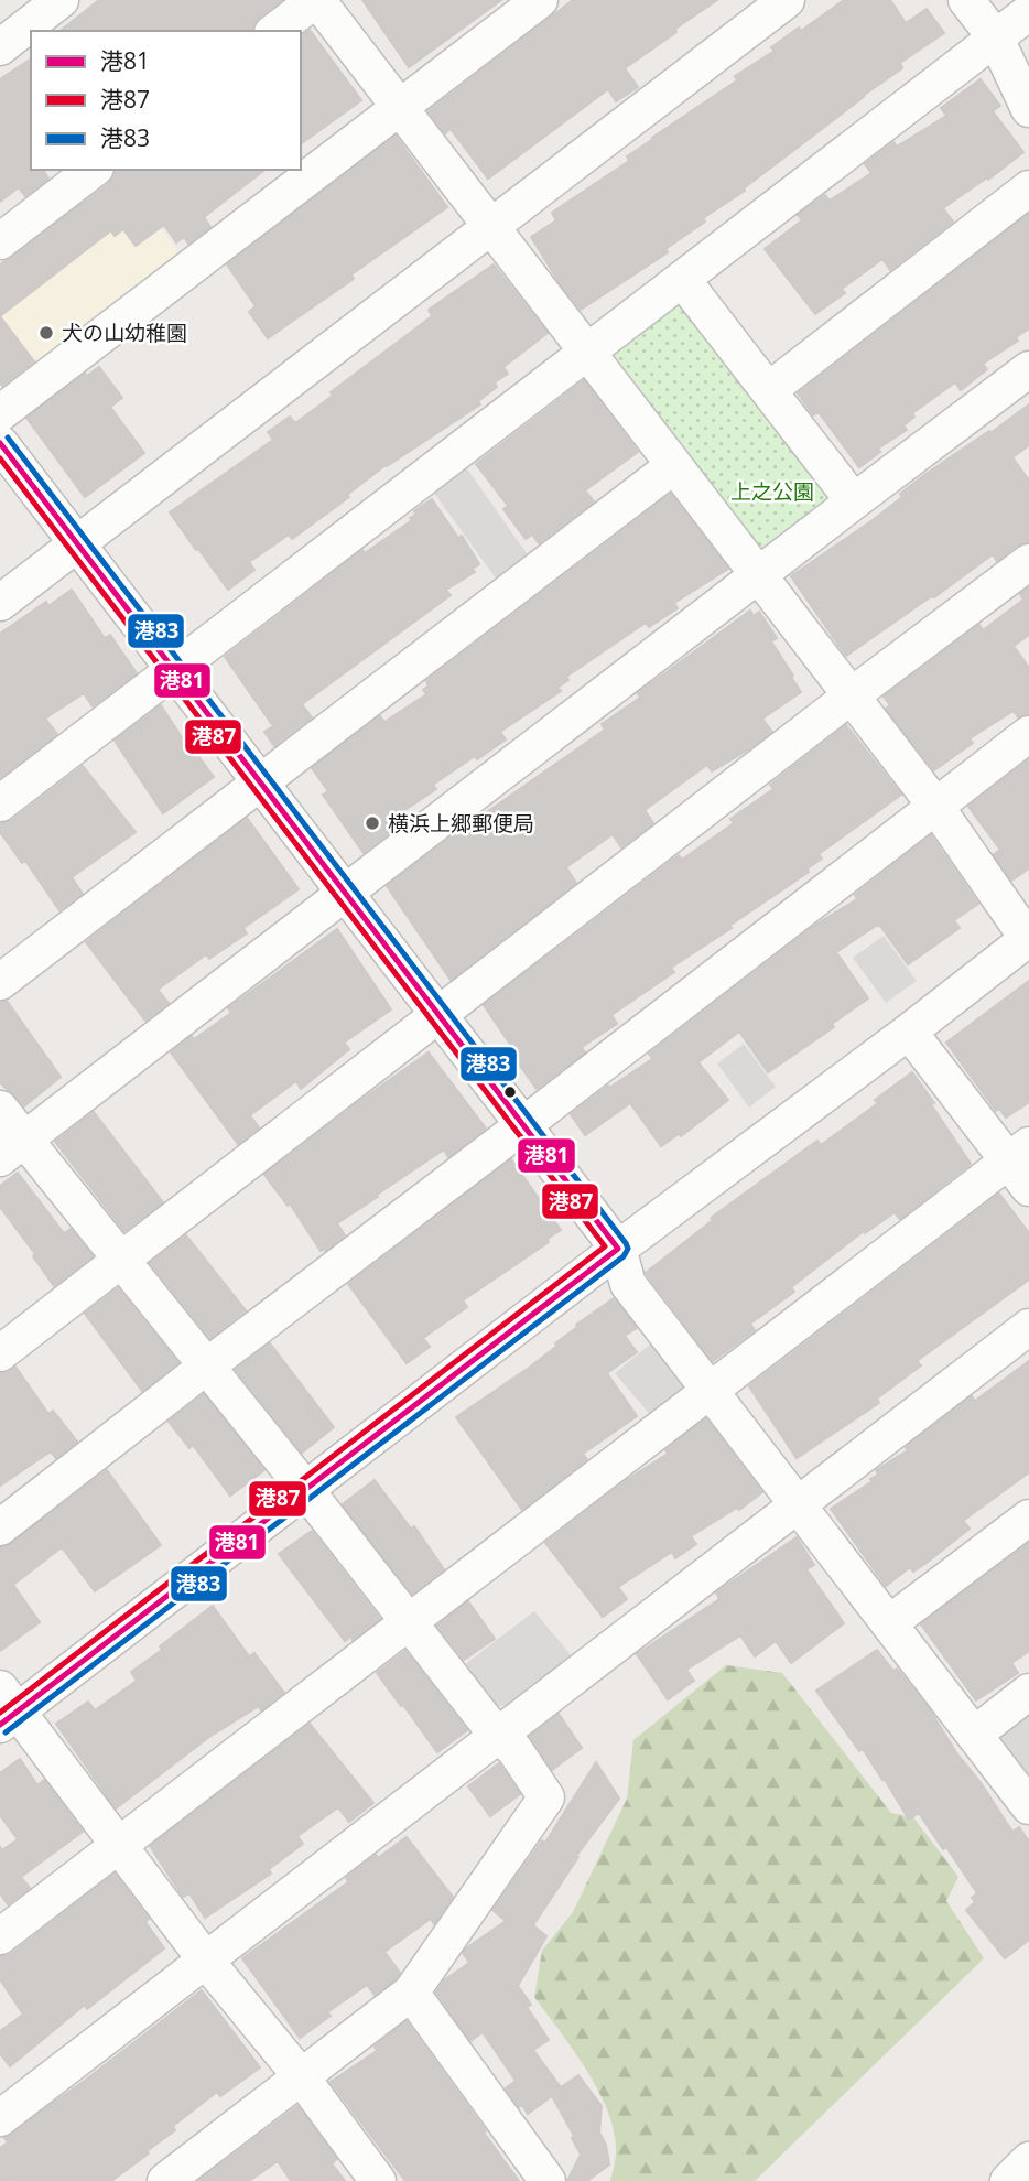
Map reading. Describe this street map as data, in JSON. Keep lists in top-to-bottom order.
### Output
{
  "parks": ["上之公園"],
  "places": ["犬の山幼稚園", "横浜上郷郵便局"],
  "lines": ["transit line 港83", "transit line 港81", "transit line 港87"],
  "legend": ["港81", "港87", "港83"]
}
